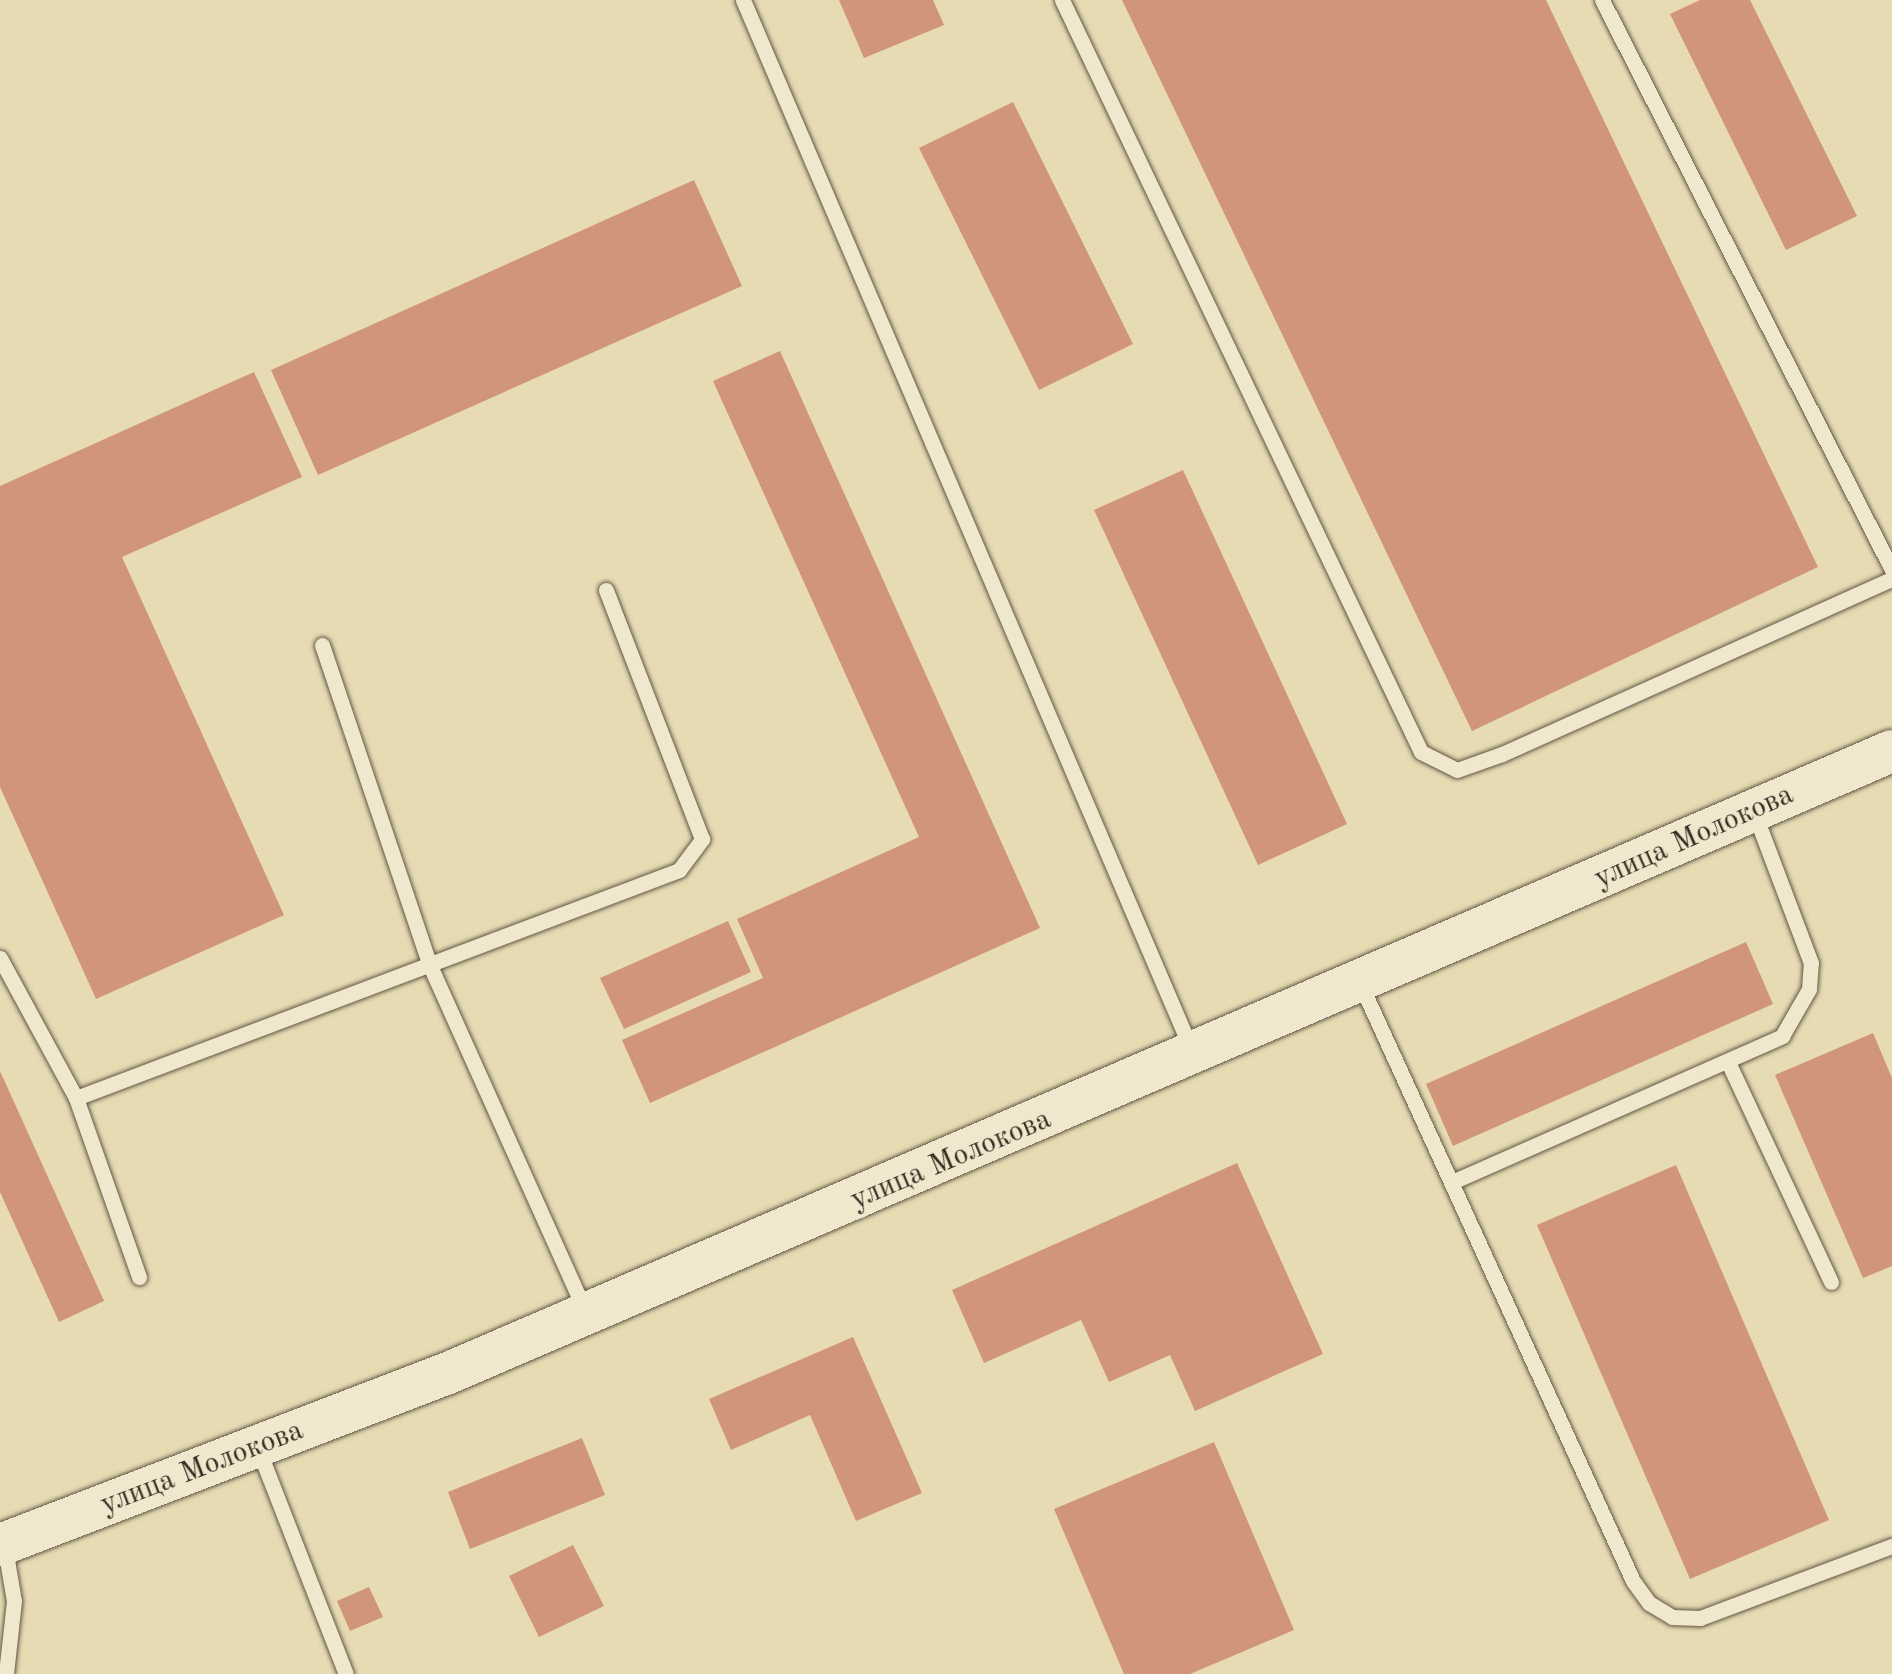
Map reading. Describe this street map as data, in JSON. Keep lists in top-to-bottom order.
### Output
{
  "streets": {
    "street": ["улица Молокова"]
  }
}
